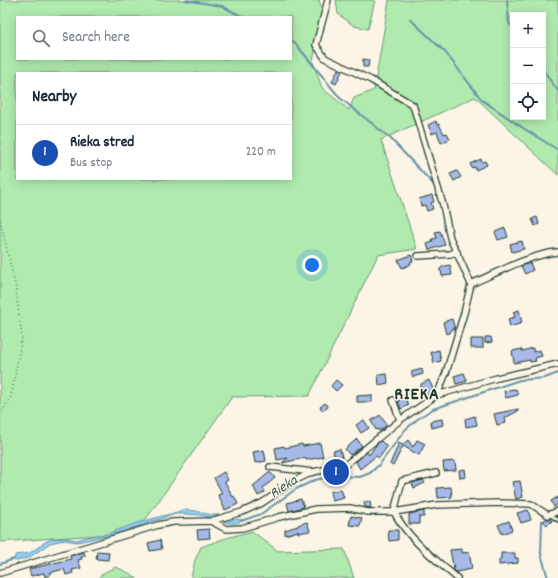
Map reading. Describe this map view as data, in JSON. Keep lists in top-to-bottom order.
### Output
{
  "districts": ["RIEKA"],
  "water": ["Rieka"],
  "page": {
    "map_buttons": ["+", "−"],
    "search": "Search here",
    "heading": "Nearby",
    "list": [
      {
        "mark": "1",
        "name": "Rieka stred",
        "note": "Bus stop",
        "value": "220 m"
      }
    ],
    "pins": "1"
  }
}
